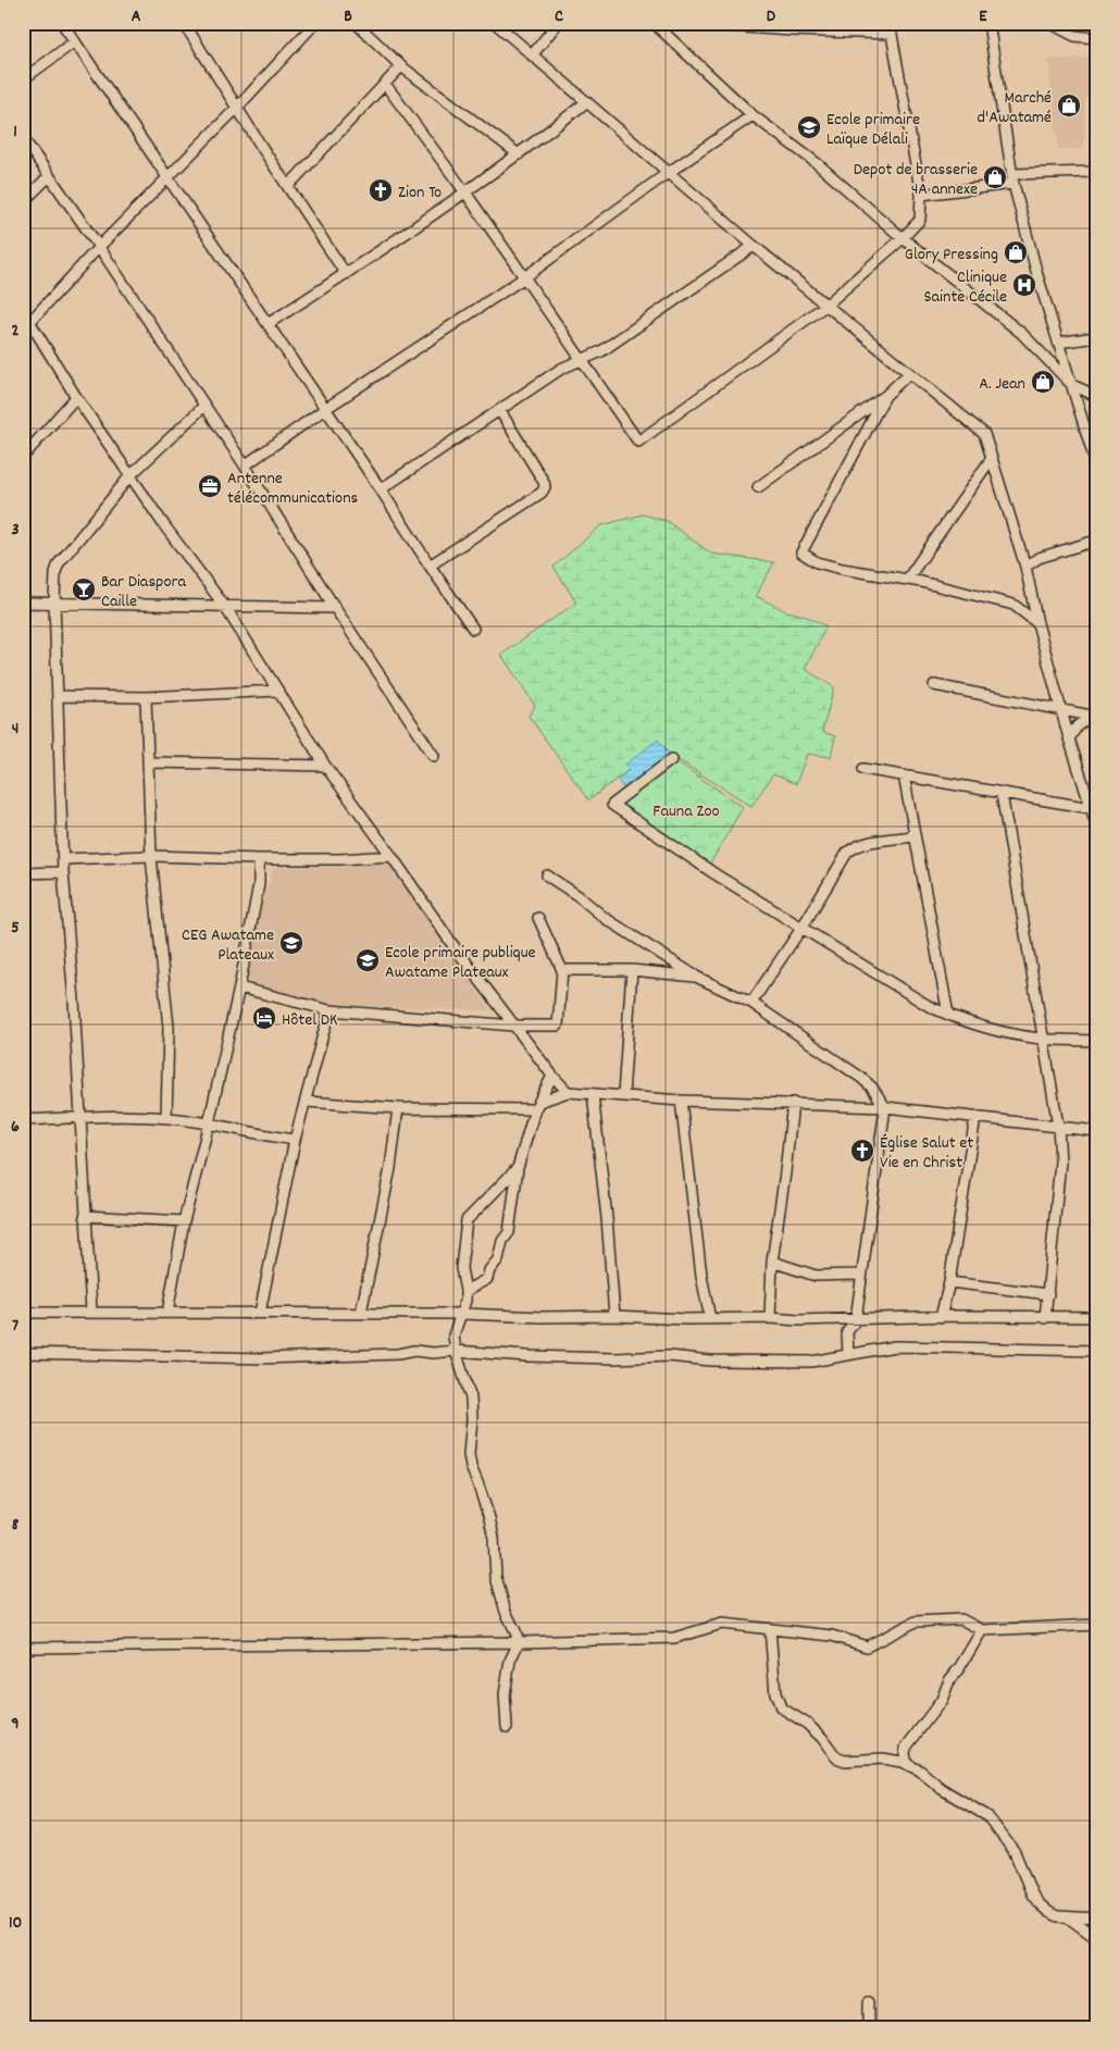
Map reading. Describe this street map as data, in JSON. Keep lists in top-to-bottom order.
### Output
{
  "parks": ["Fauna Zoo"],
  "places": {
    "shop": [
      "Marché d'Awatamé",
      "Depot de brasserie 4A annexe",
      "Glory Pressing",
      "A. Jean"
    ],
    "school or university": ["Ecole primaire Laïque Délali", "CEG Awatame Plateaux", "Ecole primaire publique Awatame Plateaux"],
    "church": ["Zion To", "Église Salut et Vie en Christ"],
    "hospital": ["Clinique Sainte Cécile"],
    "office": ["Antenne télécommunications"],
    "bar": ["Bar Diaspora Caille"],
    "hotel": ["Hôtel DK"]
  },
  "grid": {
    "columns": [
      "A",
      "B",
      "C",
      "D",
      "E"
    ],
    "rows": [
      "1",
      "2",
      "3",
      "4",
      "5",
      "6",
      "7",
      "8",
      "9",
      "10"
    ]
  }
}
